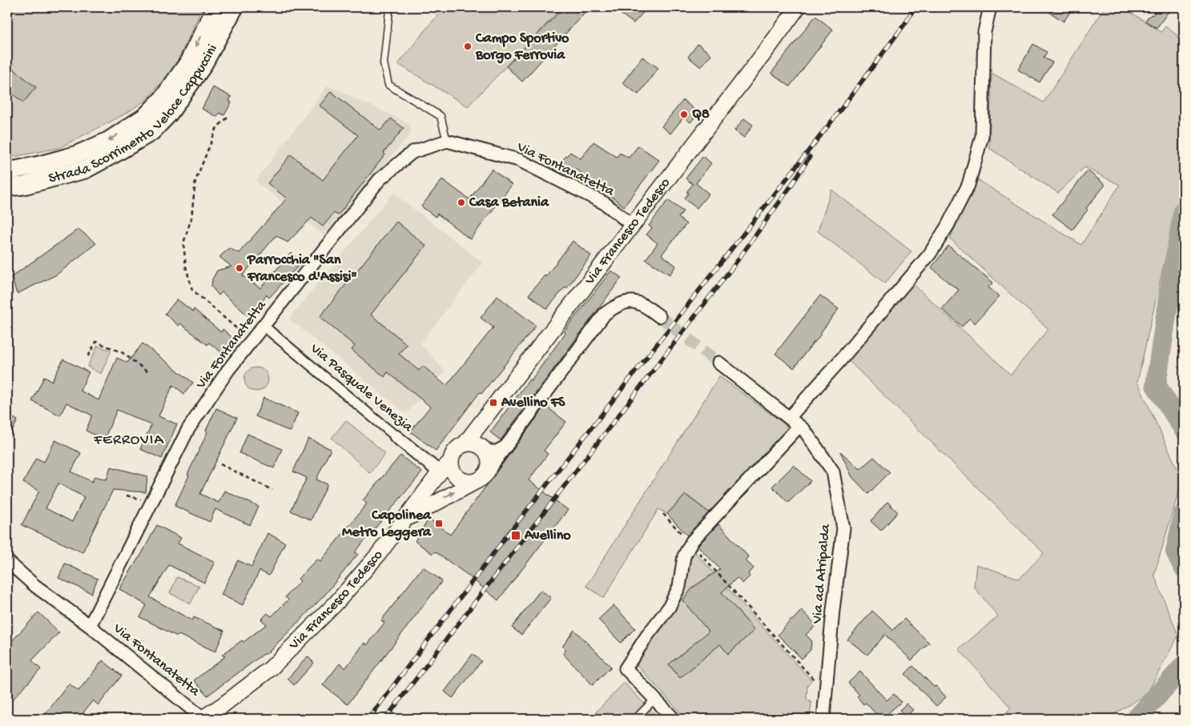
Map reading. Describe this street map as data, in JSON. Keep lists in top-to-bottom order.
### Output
{
  "streets": {
    "main road": ["Strada Scorrimento Veloce Cappuccini"],
    "street": [
      "Via Fontanatetta",
      "Via Francesco Tedesco",
      "Via Pasquale Venezia",
      "Via ad Atripalda"
    ]
  },
  "crossings": [
    ["Via Fontanatetta", "Via Francesco Tedesco"],
    ["Via Fontanatetta", "Via Pasquale Venezia"],
    ["Via Francesco Tedesco", "Via Pasquale Venezia"]
  ],
  "districts": ["FERROVIA"],
  "places": {
    "other": [
      "Campo Sportivo Borgo Ferrovia",
      "Q8",
      "Casa Betania",
      "Parrocchia \"San Francesco d'Assisi\""
    ],
    "transit": ["Avellino FS", "Capolinea Metro Leggera", "Avellino"]
  }
}
